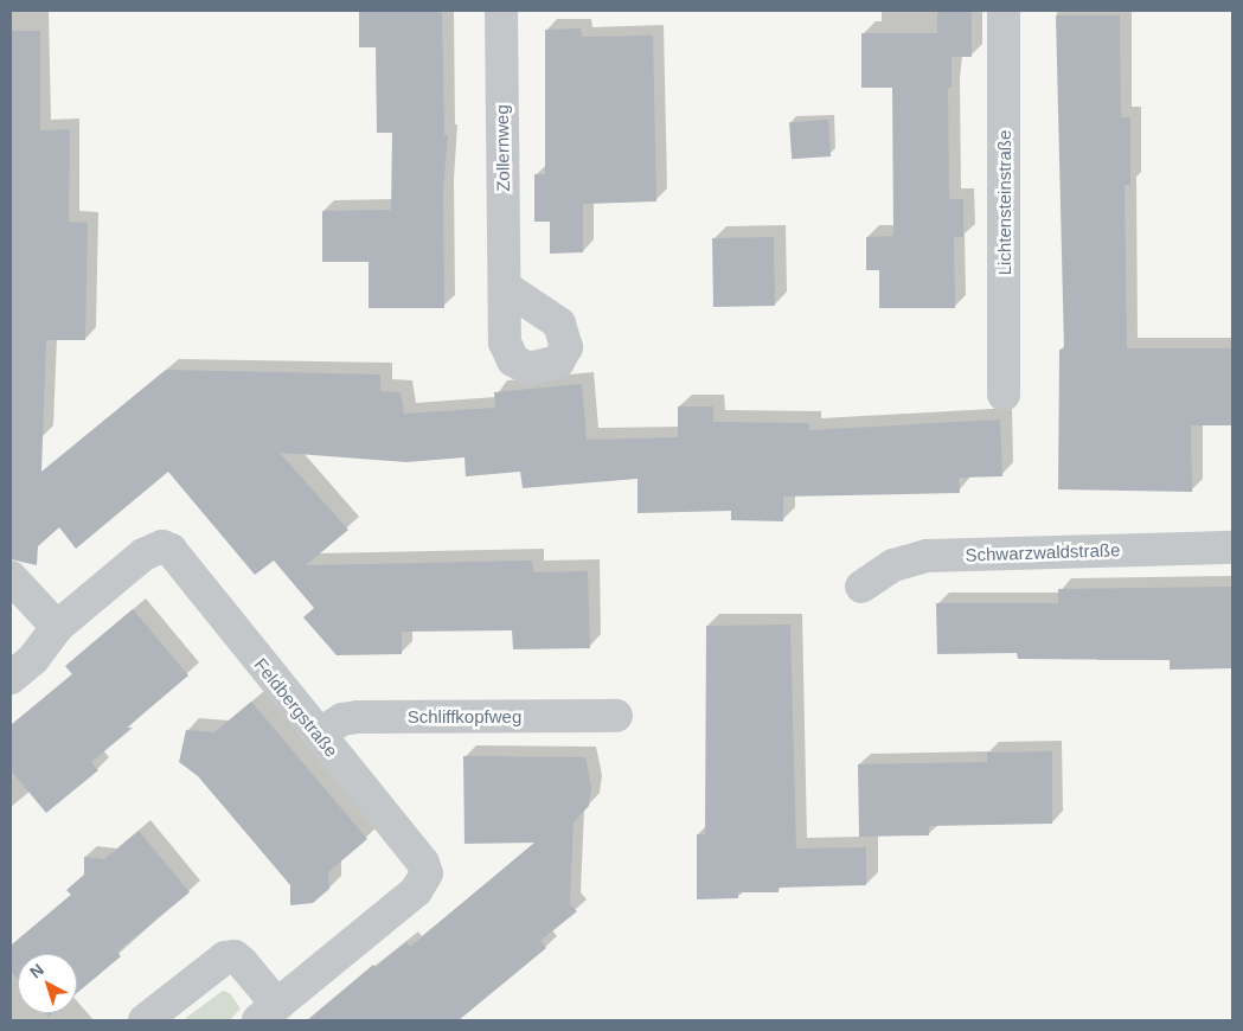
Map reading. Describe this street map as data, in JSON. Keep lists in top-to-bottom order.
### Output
{
  "streets": {
    "street": [
      "Zollernweg",
      "Lichtensteinstraße",
      "Schwarzwaldstraße",
      "Feldbergstraße",
      "Schliffkopfweg"
    ]
  },
  "crossings": [
    ["Feldbergstraße", "Schliffkopfweg"]
  ],
  "north": "top left"
}
